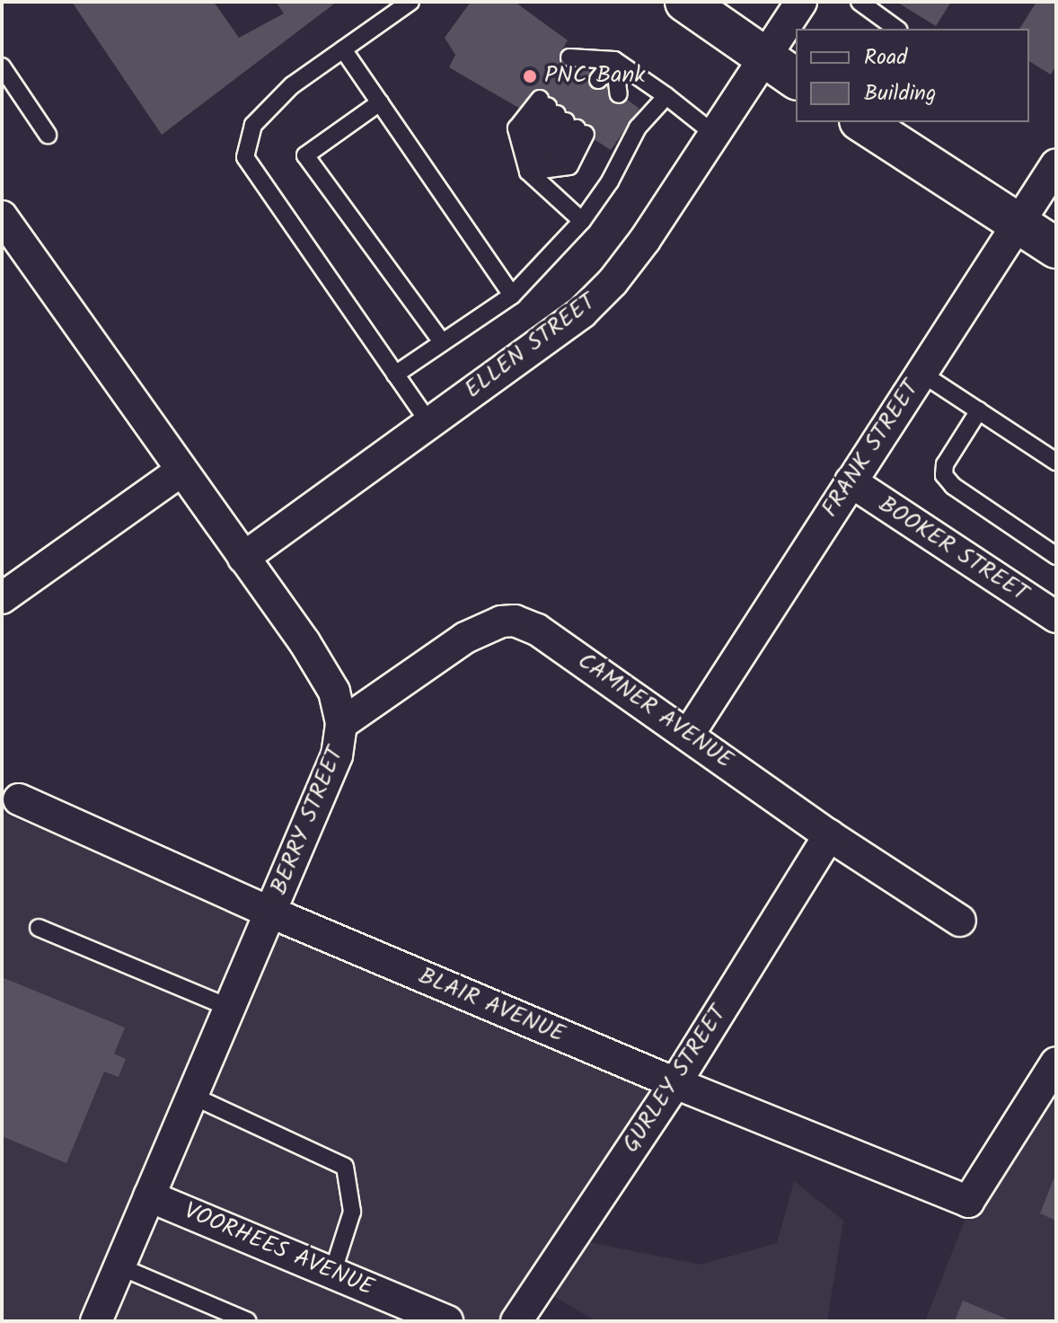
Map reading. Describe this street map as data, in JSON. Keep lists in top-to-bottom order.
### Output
{
  "streets": {
    "street": [
      "ELLEN STREET",
      "FRANK STREET",
      "BOOKER STREET",
      "CAMNER AVENUE",
      "BERRY STREET",
      "BLAIR AVENUE",
      "GURLEY STREET",
      "VOORHEES AVENUE"
    ]
  },
  "crossings": [
    ["ELLEN STREET", "BERRY STREET"],
    ["FRANK STREET", "BOOKER STREET"],
    ["FRANK STREET", "CAMNER AVENUE"],
    ["CAMNER AVENUE", "BERRY STREET"],
    ["CAMNER AVENUE", "GURLEY STREET"],
    ["BERRY STREET", "BLAIR AVENUE"],
    ["BERRY STREET", "VOORHEES AVENUE"],
    ["BLAIR AVENUE", "GURLEY STREET"]
  ],
  "places": ["PNC Bank"],
  "legend": ["Road", "Building"]
}
